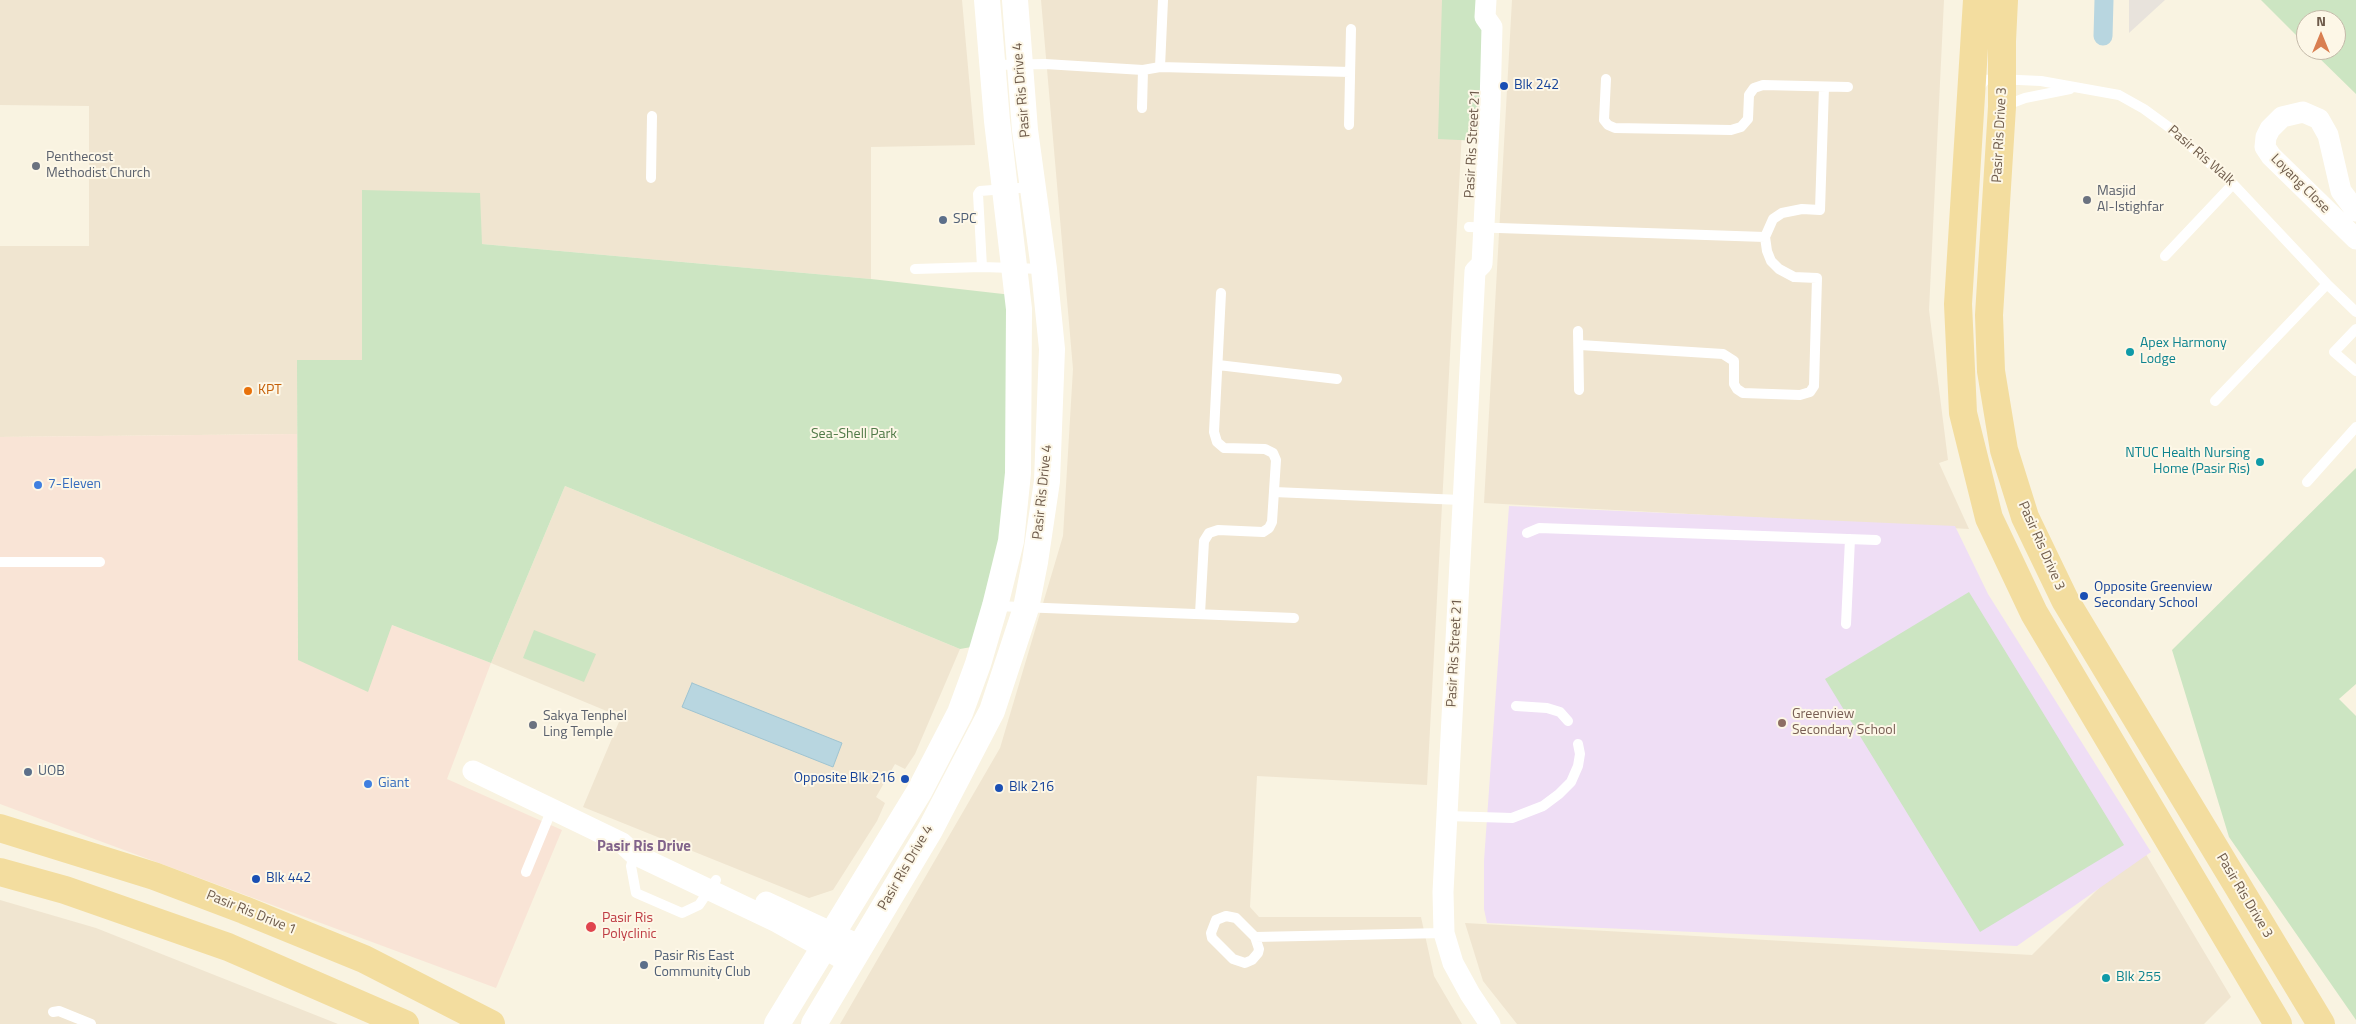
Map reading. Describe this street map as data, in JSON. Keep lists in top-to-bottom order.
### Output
{
  "streets": {
    "main road": ["Pasir Ris Drive 3", "Pasir Ris Drive 1"],
    "street": ["Pasir Ris Drive 4", "Pasir Ris Street 21", "Loyang Close"],
    "lane": ["Pasir Ris Walk"]
  },
  "crossings": [
    ["Pasir Ris Drive 3", "Pasir Ris Walk"]
  ],
  "districts": ["Pasir Ris Drive"],
  "parks": ["Sea-Shell Park"],
  "places": [
    "Blk 242",
    "Penthecost Methodist Church",
    "Masjid Al-Istighfar",
    "SPC",
    "Apex Harmony Lodge",
    "KPT",
    "NTUC Health Nursing Home (Pasir Ris)",
    "7-Eleven",
    "Opposite Greenview Secondary School",
    "Greenview Secondary School",
    "Sakya Tenphel Ling Temple",
    "UOB",
    "Opposite Blk 216",
    "Giant",
    "Blk 216",
    "Blk 442",
    "Pasir Ris Polyclinic",
    "Pasir Ris East Community Club",
    "Blk 255"
  ],
  "north": "top"
}
